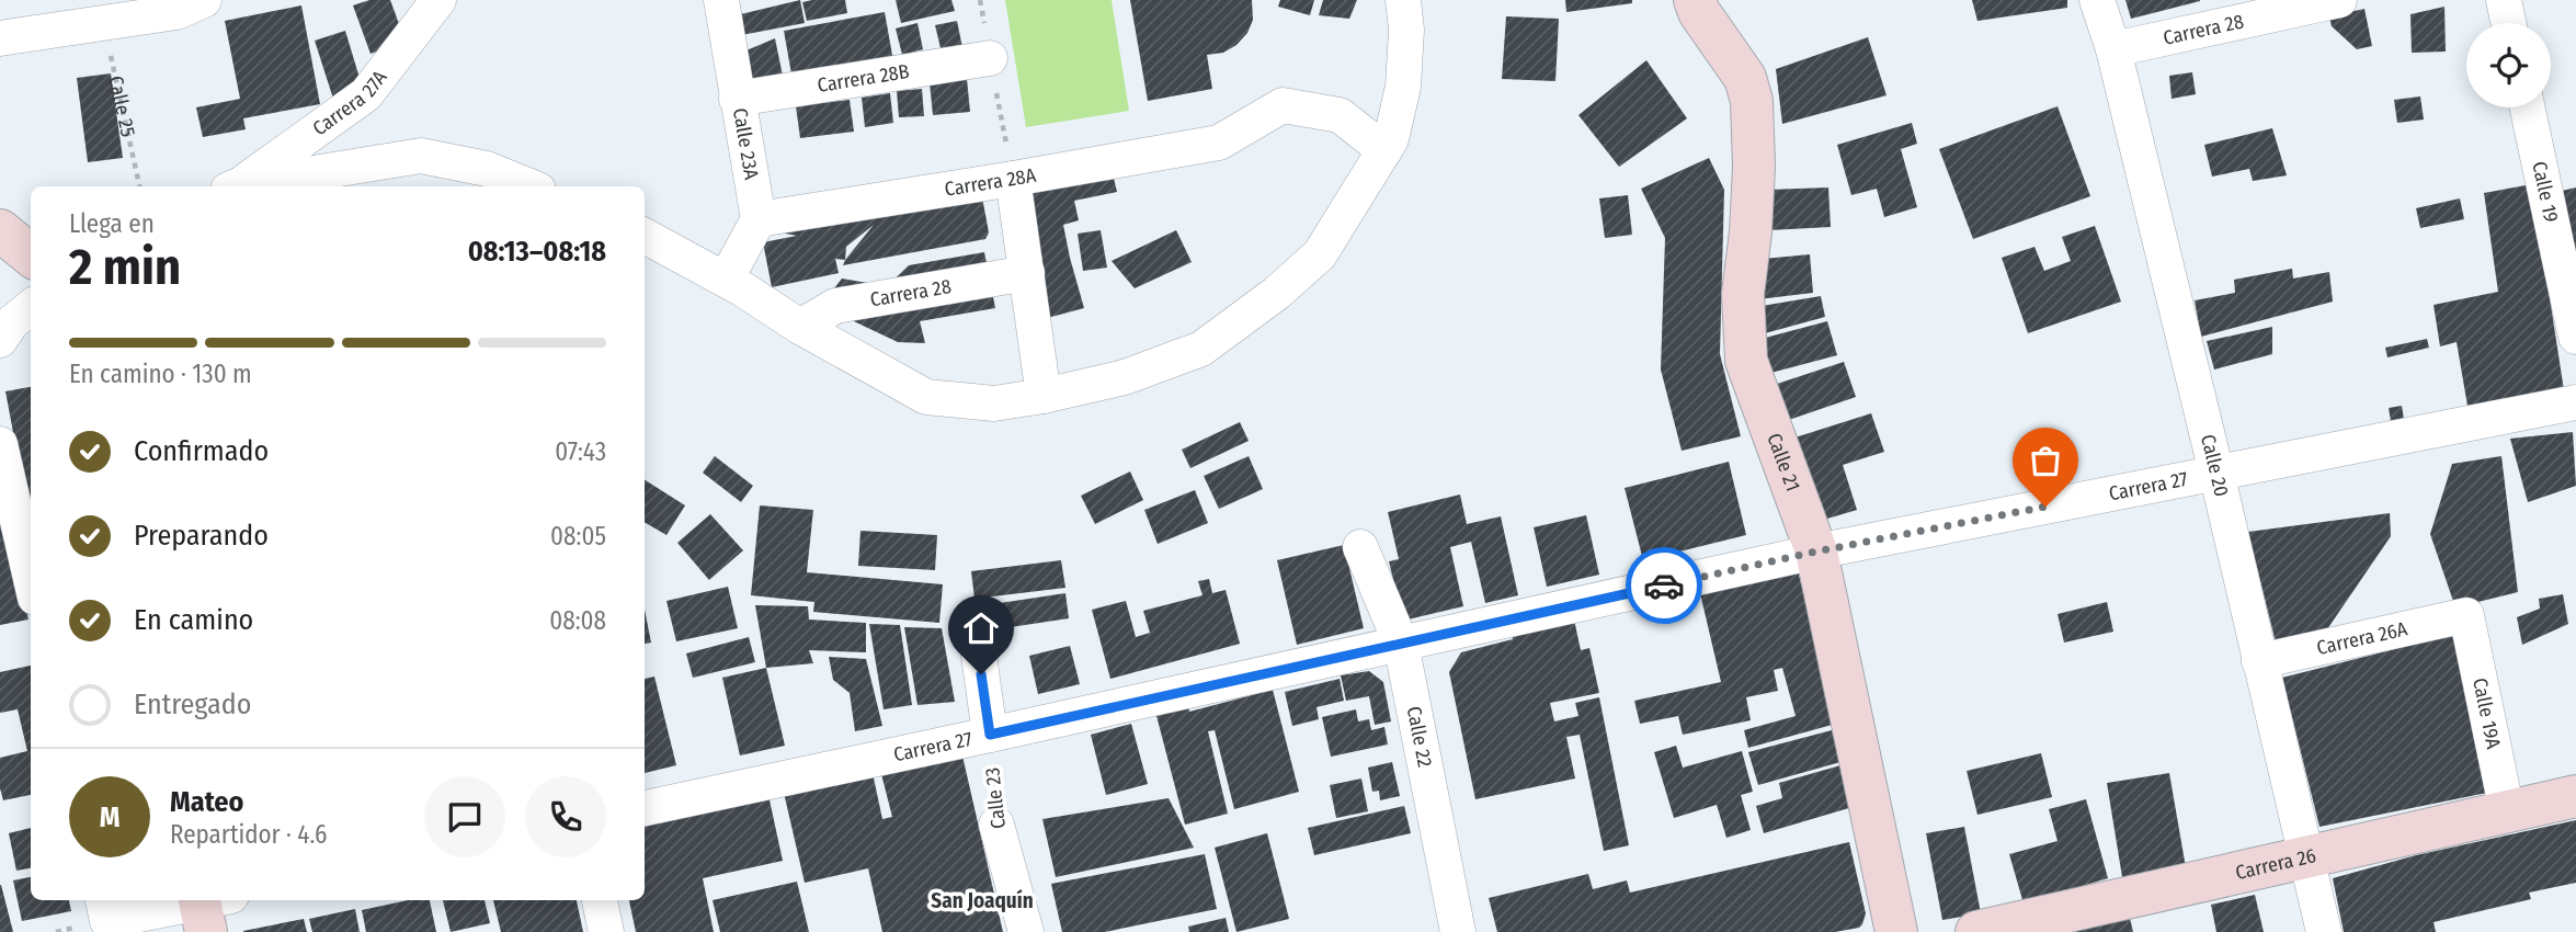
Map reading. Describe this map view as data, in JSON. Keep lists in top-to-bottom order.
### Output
{
  "streets": {
    "street": [
      "Carrera 28",
      "Carrera 28B",
      "Carrera 27A",
      "Calle 23A",
      "Carrera 28A",
      "Calle 19",
      "Calle 21",
      "Calle 20",
      "Carrera 27",
      "Carrera 26A",
      "Calle 19A",
      "Calle 22",
      "Calle 23",
      "Carrera 26"
    ],
    "path": ["Calle 25"]
  },
  "crossings": [
    ["Carrera 28", "Calle 20"],
    ["Carrera 28B", "Calle 23A"],
    ["Calle 23A", "Carrera 28A"],
    ["Calle 21", "Carrera 27"],
    ["Calle 20", "Carrera 27"],
    ["Calle 20", "Carrera 26A"],
    ["Calle 20", "Carrera 26"],
    ["Carrera 27", "Calle 22"],
    ["Carrera 27", "Calle 23"],
    ["Carrera 26A", "Calle 19A"],
    ["Calle 19A", "Carrera 26"]
  ],
  "districts": ["San Joaquín"],
  "page": {
    "heading": ["2 min", "Llega en", "08:13–08:18"],
    "panel": ["Mateo", "Repartidor · 4.6"],
    "bar": "En camino · 130 m",
    "list": [
      ["Confirmado", "07:43"],
      ["Preparando", "08:05"],
      ["En camino", "08:08"],
      "Entregado"
    ],
    "round": "M"
  }
}
